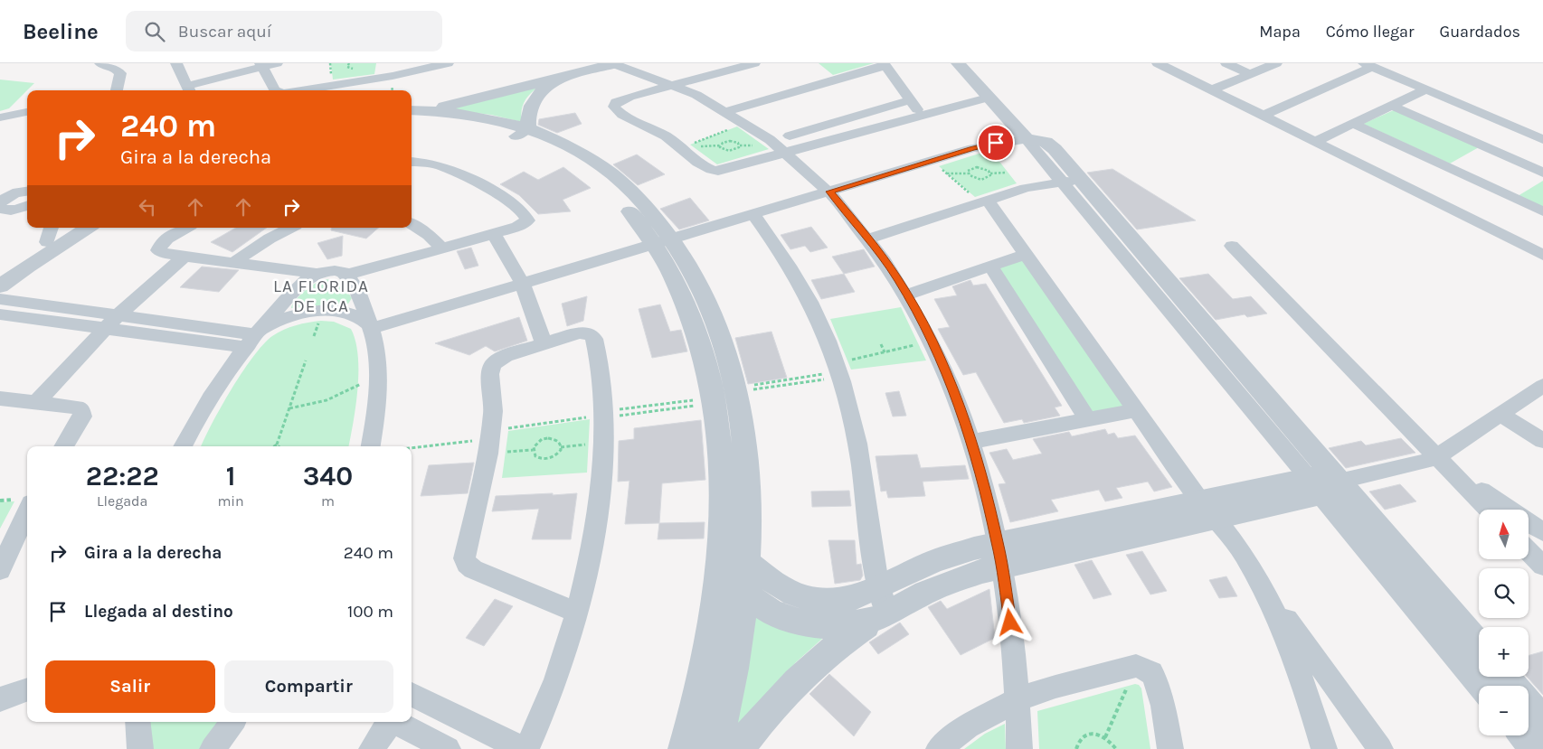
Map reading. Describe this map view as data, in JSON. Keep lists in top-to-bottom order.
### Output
{
  "districts": ["LA FLORIDA DE ICA"],
  "north": "top",
  "page": {
    "header": "Beeline",
    "search": "Buscar aquí",
    "nav": ["Mapa", "Cómo llegar", "Guardados"],
    "turn": ["240 m", "Gira a la derecha"],
    "eta": [
      "22:22",
      "Llegada",
      "1",
      "min",
      "340",
      "m"
    ],
    "map_buttons": ["+", "−"],
    "list": [
      {
        "name": "Gira a la derecha",
        "value": "240 m"
      },
      {
        "name": "Llegada al destino",
        "value": "100 m"
      }
    ],
    "buttons": ["Salir", "Compartir"]
  }
}
